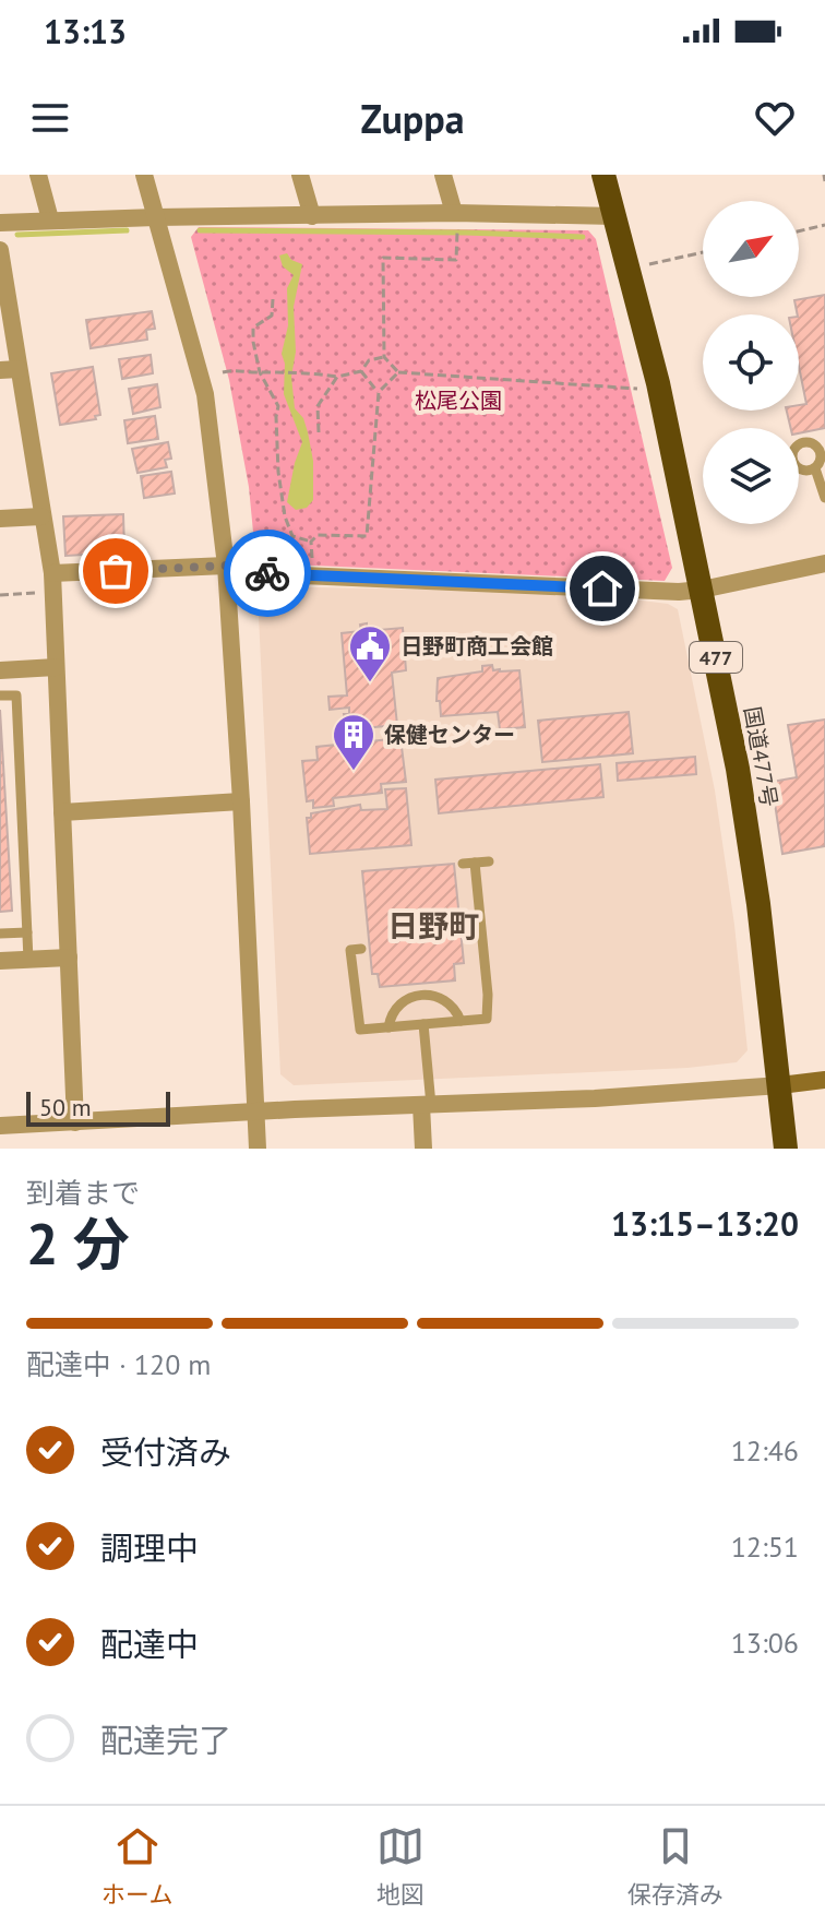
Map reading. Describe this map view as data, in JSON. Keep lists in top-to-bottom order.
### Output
{
  "streets": {
    "highway": ["477", "国道477号"]
  },
  "districts": ["日野町"],
  "parks": ["松尾公園"],
  "places": {
    "public building": ["日野町商工会館"],
    "building": ["保健センター"]
  },
  "scale_bar": "50 m",
  "north": "top right",
  "page": {
    "status": "13:13",
    "header": "Zuppa",
    "scale": "50 m",
    "heading": ["2 分", "到着まで", "13:15–13:20"],
    "bar": "配達中 · 120 m",
    "list": [
      ["受付済み", "12:46"],
      ["調理中", "12:51"],
      ["配達中", "13:06"],
      "配達完了"
    ],
    "tabs": ["ホーム", "地図", "保存済み"]
  }
}
